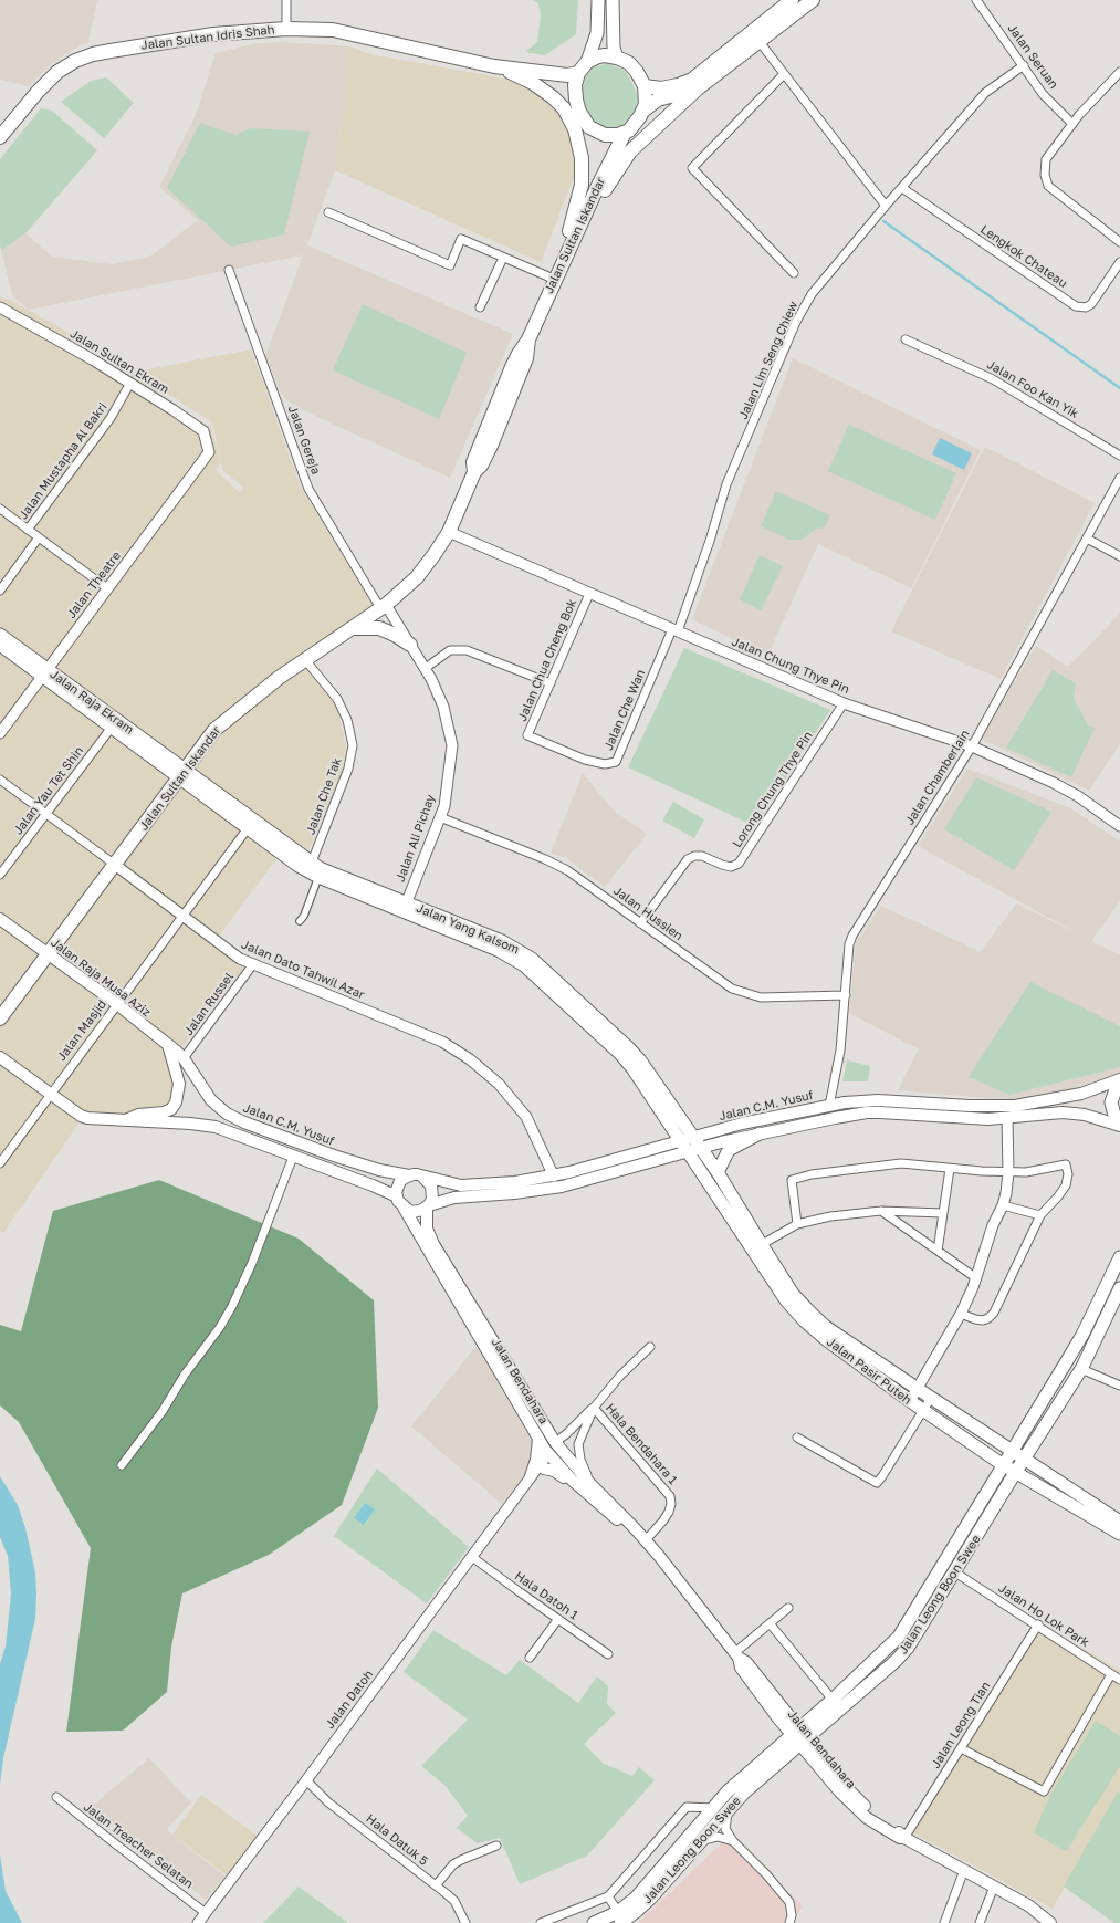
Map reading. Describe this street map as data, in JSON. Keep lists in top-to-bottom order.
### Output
{
  "streets": {
    "highway": ["Jalan Sultan Idris Shah", "Jalan Sultan Iskandar"],
    "main road": [
      "Jalan Raja Ekram",
      "Jalan Yang Kalsom",
      "Jalan Raja Musa Aziz",
      "Jalan C.M. Yusuf",
      "Jalan Pasir Puteh",
      "Jalan Bendahara",
      "Jalan Leong Boon Swee"
    ],
    "street": [
      "Jalan Seruan",
      "Lengkok Chateau",
      "Jalan Lim Seng Chiew",
      "Jalan Sultan Ekram",
      "Jalan Foo Kan Yik",
      "Jalan Gereja",
      "Jalan Mustapha Al Bakri",
      "Jalan Theatre",
      "Jalan Chua Cheng Bok",
      "Jalan Chung Thye Pin",
      "Jalan Che Wan",
      "Jalan Chamberlain",
      "Lorong Chung Thye Pin",
      "Jalan Yau Tet Shin",
      "Jalan Che Tak",
      "Jalan Ali Pichay",
      "Jalan Hussien",
      "Jalan Dato Tahwil Azar",
      "Jalan Russel",
      "Jalan Masjid",
      "Hala Bendahara 1",
      "Hala Datoh 1",
      "Jalan Ho Lok Park",
      "Jalan Datoh",
      "Jalan Leong Tian",
      "Hala Datuk 5",
      "Jalan Treacher Selatan"
    ]
  },
  "crossings": [
    ["Jalan Sultan Idris Shah", "Jalan Sultan Iskandar"],
    ["Jalan Seruan", "Jalan Lim Seng Chiew"],
    ["Jalan Sultan Iskandar", "Jalan Gereja"],
    ["Jalan Sultan Iskandar", "Jalan Chung Thye Pin"],
    ["Jalan Sultan Iskandar", "Jalan Raja Ekram"],
    ["Jalan Sultan Iskandar", "Jalan Che Tak"],
    ["Jalan Sultan Iskandar", "Jalan Ali Pichay"],
    ["Jalan Sultan Iskandar", "Jalan Yang Kalsom"],
    ["Jalan Sultan Iskandar", "Jalan Dato Tahwil Azar"],
    ["Jalan Sultan Iskandar", "Jalan Raja Musa Aziz"],
    ["Lengkok Chateau", "Jalan Lim Seng Chiew"],
    ["Jalan Lim Seng Chiew", "Jalan Chung Thye Pin"],
    ["Jalan Lim Seng Chiew", "Jalan Che Wan"],
    ["Jalan Sultan Ekram", "Jalan Mustapha Al Bakri"],
    ["Jalan Sultan Ekram", "Jalan Theatre"],
    ["Jalan Gereja", "Jalan Ali Pichay"],
    ["Jalan Theatre", "Jalan Raja Ekram"],
    ["Jalan Chua Cheng Bok", "Jalan Chung Thye Pin"],
    ["Jalan Chua Cheng Bok", "Jalan Che Wan"],
    ["Jalan Chung Thye Pin", "Jalan Che Wan"],
    ["Jalan Chung Thye Pin", "Jalan Chamberlain"],
    ["Jalan Chung Thye Pin", "Lorong Chung Thye Pin"],
    ["Jalan Raja Ekram", "Jalan Yau Tet Shin"],
    ["Jalan Raja Ekram", "Jalan Yang Kalsom"],
    ["Jalan Chamberlain", "Jalan Hussien"],
    ["Jalan Chamberlain", "Jalan C.M. Yusuf"],
    ["Lorong Chung Thye Pin", "Jalan Hussien"],
    ["Jalan Yau Tet Shin", "Jalan Dato Tahwil Azar"],
    ["Jalan Che Tak", "Jalan Yang Kalsom"],
    ["Jalan Ali Pichay", "Jalan Hussien"],
    ["Jalan Ali Pichay", "Jalan Yang Kalsom"],
    ["Jalan Yang Kalsom", "Jalan Masjid"],
    ["Jalan Yang Kalsom", "Jalan C.M. Yusuf"],
    ["Jalan Yang Kalsom", "Jalan Pasir Puteh"],
    ["Jalan Dato Tahwil Azar", "Jalan Russel"],
    ["Jalan Dato Tahwil Azar", "Jalan Masjid"],
    ["Jalan Dato Tahwil Azar", "Jalan C.M. Yusuf"],
    ["Jalan Raja Musa Aziz", "Jalan Russel"],
    ["Jalan Raja Musa Aziz", "Jalan Masjid"],
    ["Jalan Raja Musa Aziz", "Jalan C.M. Yusuf"],
    ["Jalan Russel", "Jalan C.M. Yusuf"],
    ["Jalan C.M. Yusuf", "Jalan Pasir Puteh"],
    ["Jalan C.M. Yusuf", "Jalan Bendahara"],
    ["Jalan Pasir Puteh", "Jalan Leong Boon Swee"],
    ["Jalan Bendahara", "Hala Bendahara 1"],
    ["Jalan Bendahara", "Jalan Leong Boon Swee"],
    ["Jalan Bendahara", "Jalan Datoh"],
    ["Jalan Bendahara", "Jalan Leong Tian"],
    ["Jalan Leong Boon Swee", "Jalan Ho Lok Park"],
    ["Hala Datoh 1", "Jalan Datoh"],
    ["Jalan Ho Lok Park", "Jalan Leong Tian"],
    ["Jalan Datoh", "Hala Datuk 5"],
    ["Jalan Datoh", "Jalan Treacher Selatan"]
  ]
}
